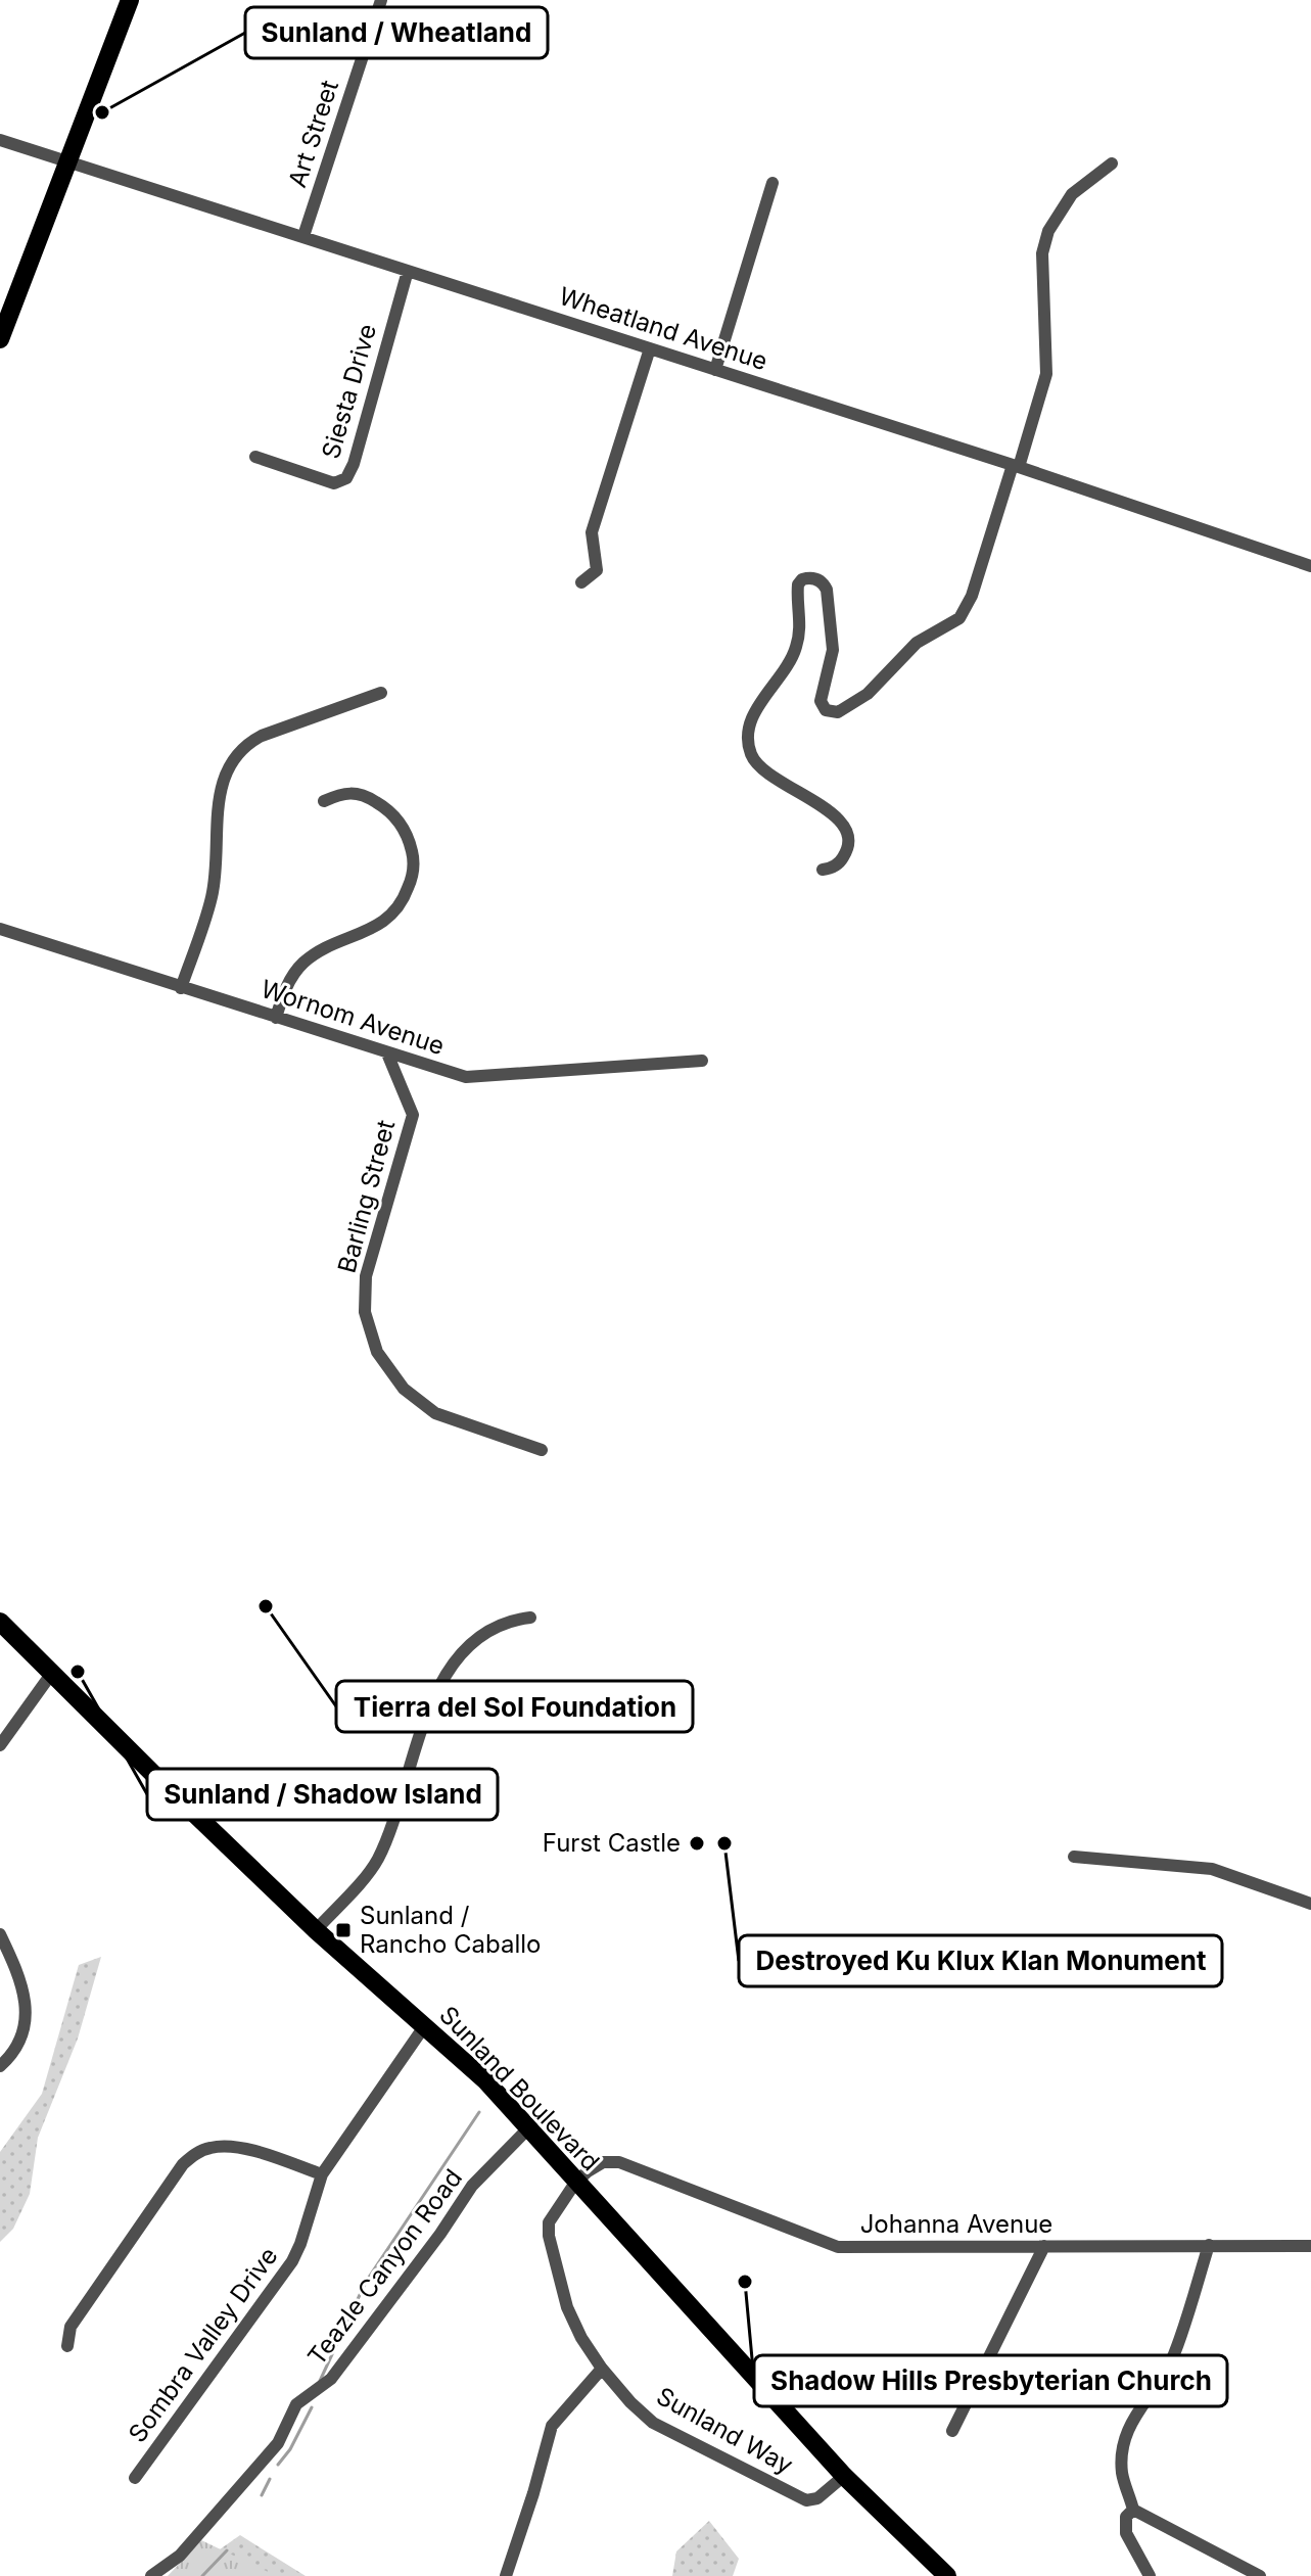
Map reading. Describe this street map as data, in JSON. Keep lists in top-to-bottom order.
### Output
{
  "streets": {
    "main road": ["Sunland Boulevard"],
    "street": [
      "Art Street",
      "Wheatland Avenue",
      "Siesta Drive",
      "Wornom Avenue",
      "Barling Street",
      "Johanna Avenue",
      "Teazle Canyon Road",
      "Sombra Valley Drive",
      "Sunland Way"
    ]
  },
  "crossings": [
    ["Art Street", "Wheatland Avenue"],
    ["Wheatland Avenue", "Siesta Drive"],
    ["Wornom Avenue", "Barling Street"],
    ["Sunland Boulevard", "Johanna Avenue"],
    ["Sunland Boulevard", "Teazle Canyon Road"],
    ["Sunland Boulevard", "Sombra Valley Drive"],
    ["Sunland Boulevard", "Sunland Way"],
    ["Johanna Avenue", "Sunland Way"]
  ],
  "places": {
    "other": [
      "Sunland / Wheatland",
      "Tierra del Sol Foundation",
      "Sunland / Shadow Island",
      "Furst Castle",
      "Destroyed Ku Klux Klan Monument",
      "Shadow Hills Presbyterian Church"
    ],
    "transit": ["Sunland / Rancho Caballo"]
  }
}
